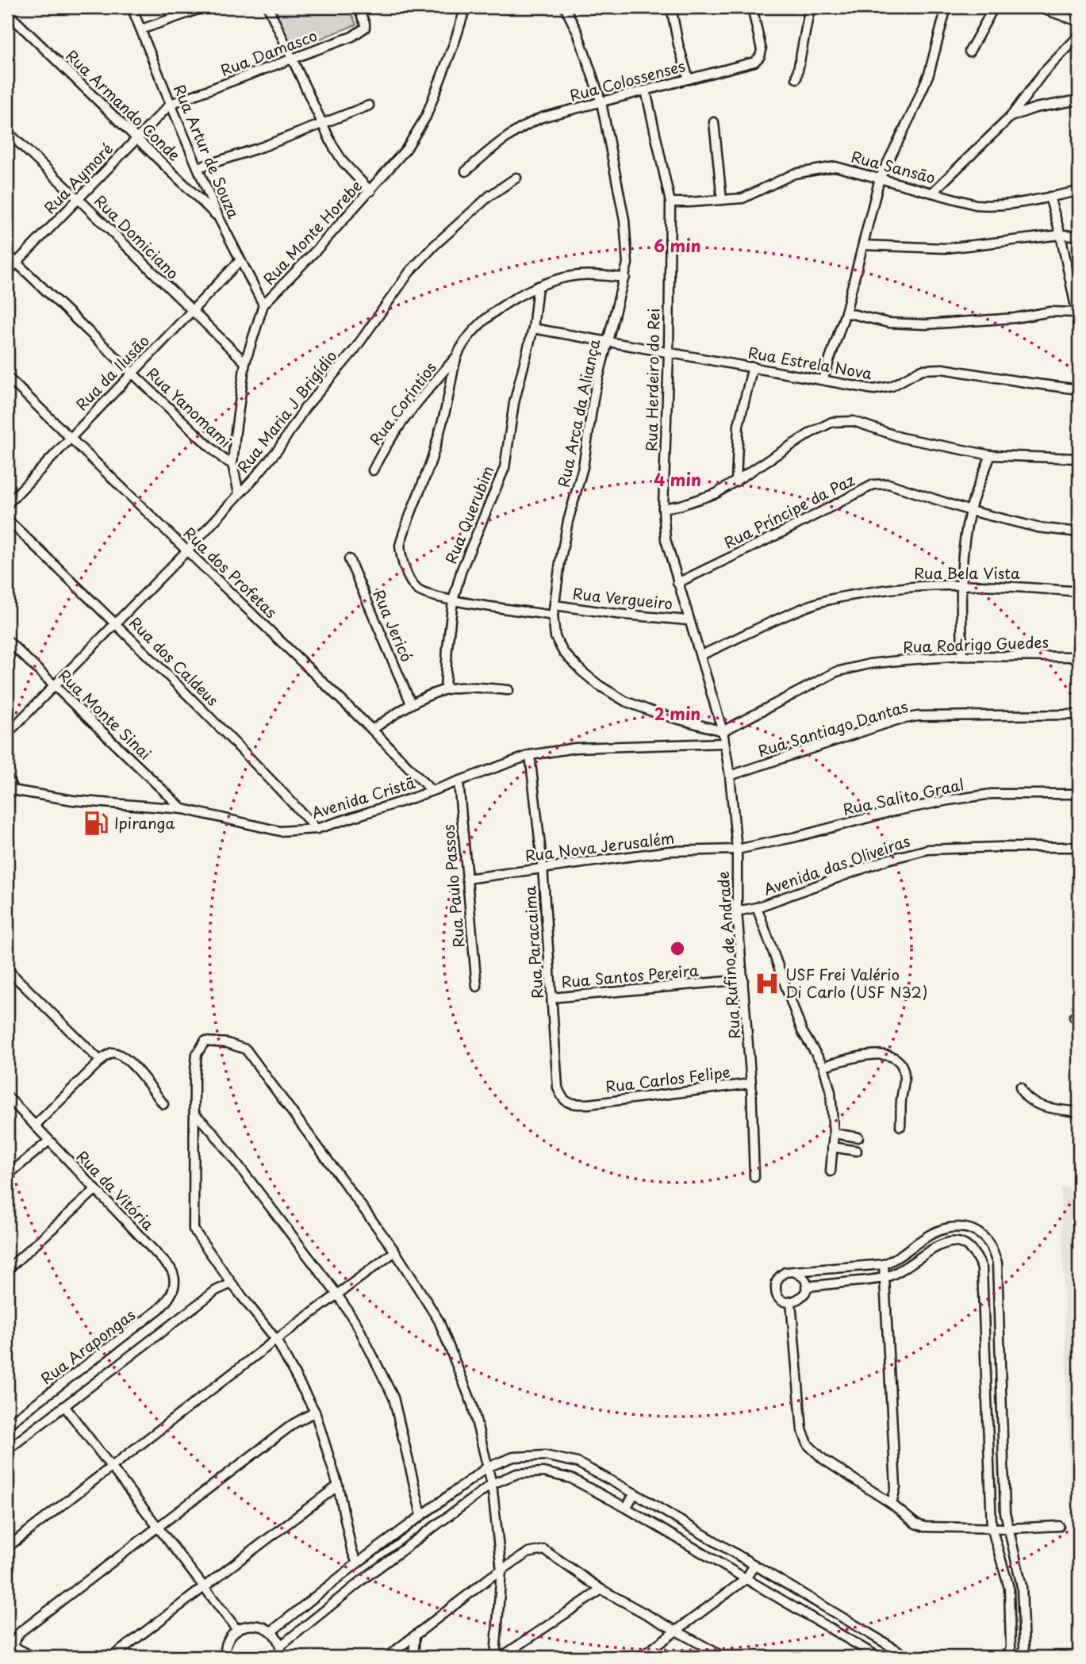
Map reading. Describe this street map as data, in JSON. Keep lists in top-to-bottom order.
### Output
{
  "streets": {
    "street": [
      "Rua Damasco",
      "Rua Colossenses",
      "Rua Armando Conde",
      "Rua Artur de Souza",
      "Rua Sansão",
      "Rua Aymoré",
      "Rua Monte Horebe",
      "Rua Domiciano",
      "Rua Estrela Nova",
      "Rua da Ilusão",
      "Rua Herdeiro do Rei",
      "Rua Coríntios",
      "Rua Yanomami",
      "Rua Maria J Brigídio",
      "Rua Arca da Aliança",
      "Rua Príncipe da Paz",
      "Rua Querubim",
      "Rua dos Profetas",
      "Rua Bela Vista",
      "Rua Vergueiro",
      "Rua Jericó",
      "Rua Rodrigo Guedes",
      "Rua dos Caldeus",
      "Rua Monte Sinai",
      "Rua Santiago Dantas",
      "Rua Salito Graal",
      "Avenida Cristã",
      "Rua Nova Jerusalém",
      "Avenida das Oliveiras",
      "Rua Paulo Passos",
      "Rua Paracaima",
      "Rua Rufino de Andrade",
      "Rua Santos Pereira",
      "Rua Carlos Felipe",
      "Rua da Vitória",
      "Rua Arapongas"
    ]
  },
  "crossings": [
    ["Rua Damasco", "Rua Artur de Souza"],
    ["Rua Damasco", "Rua Aymoré"],
    ["Rua Colossenses", "Rua Herdeiro do Rei"],
    ["Rua Colossenses", "Rua Arca da Aliança"],
    ["Rua Armando Conde", "Rua Artur de Souza"],
    ["Rua Armando Conde", "Rua Aymoré"],
    ["Rua Artur de Souza", "Rua Aymoré"],
    ["Rua Artur de Souza", "Rua Monte Horebe"],
    ["Rua Artur de Souza", "Rua da Ilusão"],
    ["Rua Sansão", "Rua Herdeiro do Rei"],
    ["Rua Aymoré", "Rua Domiciano"],
    ["Rua Aymoré", "Rua Yanomami"],
    ["Rua Monte Horebe", "Rua Domiciano"],
    ["Rua Monte Horebe", "Rua Yanomami"],
    ["Rua Monte Horebe", "Rua Maria J Brigídio"],
    ["Rua Domiciano", "Rua da Ilusão"],
    ["Rua Estrela Nova", "Rua Herdeiro do Rei"],
    ["Rua Estrela Nova", "Rua Arca da Aliança"],
    ["Rua Estrela Nova", "Rua Querubim"],
    ["Rua da Ilusão", "Rua Yanomami"],
    ["Rua da Ilusão", "Rua dos Profetas"],
    ["Rua Herdeiro do Rei", "Rua Arca da Aliança"],
    ["Rua Herdeiro do Rei", "Rua Príncipe da Paz"],
    ["Rua Herdeiro do Rei", "Rua Bela Vista"],
    ["Rua Herdeiro do Rei", "Rua Vergueiro"],
    ["Rua Herdeiro do Rei", "Rua Rodrigo Guedes"],
    ["Rua Herdeiro do Rei", "Rua Rufino de Andrade"],
    ["Rua Coríntios", "Rua Vergueiro"],
    ["Rua Maria J Brigídio", "Rua dos Profetas"],
    ["Rua Maria J Brigídio", "Rua dos Caldeus"],
    ["Rua Maria J Brigídio", "Rua Monte Sinai"],
    ["Rua Arca da Aliança", "Rua Vergueiro"],
    ["Rua Arca da Aliança", "Rua Rodrigo Guedes"],
    ["Rua Arca da Aliança", "Rua Rufino de Andrade"],
    ["Rua Querubim", "Rua Vergueiro"],
    ["Rua dos Profetas", "Avenida Cristã"],
    ["Rua Rodrigo Guedes", "Rua Rufino de Andrade"],
    ["Rua dos Caldeus", "Avenida Cristã"],
    ["Rua Monte Sinai", "Avenida Cristã"],
    ["Rua Santiago Dantas", "Rua Rufino de Andrade"],
    ["Rua Salito Graal", "Rua Nova Jerusalém"],
    ["Rua Salito Graal", "Rua Rufino de Andrade"],
    ["Avenida Cristã", "Rua Paulo Passos"],
    ["Avenida Cristã", "Rua Paracaima"],
    ["Avenida Cristã", "Rua Rufino de Andrade"],
    ["Rua Nova Jerusalém", "Rua Paulo Passos"],
    ["Rua Nova Jerusalém", "Rua Paracaima"],
    ["Rua Nova Jerusalém", "Rua Rufino de Andrade"],
    ["Avenida das Oliveiras", "Rua Rufino de Andrade"],
    ["Rua Paracaima", "Rua Santos Pereira"],
    ["Rua Paracaima", "Rua Carlos Felipe"],
    ["Rua Rufino de Andrade", "Rua Santos Pereira"],
    ["Rua Rufino de Andrade", "Rua Carlos Felipe"],
    ["Rua da Vitória", "Rua Arapongas"]
  ],
  "places": {
    "fuel station": ["Ipiranga"],
    "hospital": ["USF Frei Valério Di Carlo (USF N32)"]
  },
  "rings": ["6 min", "4 min", "2 min"]
}
